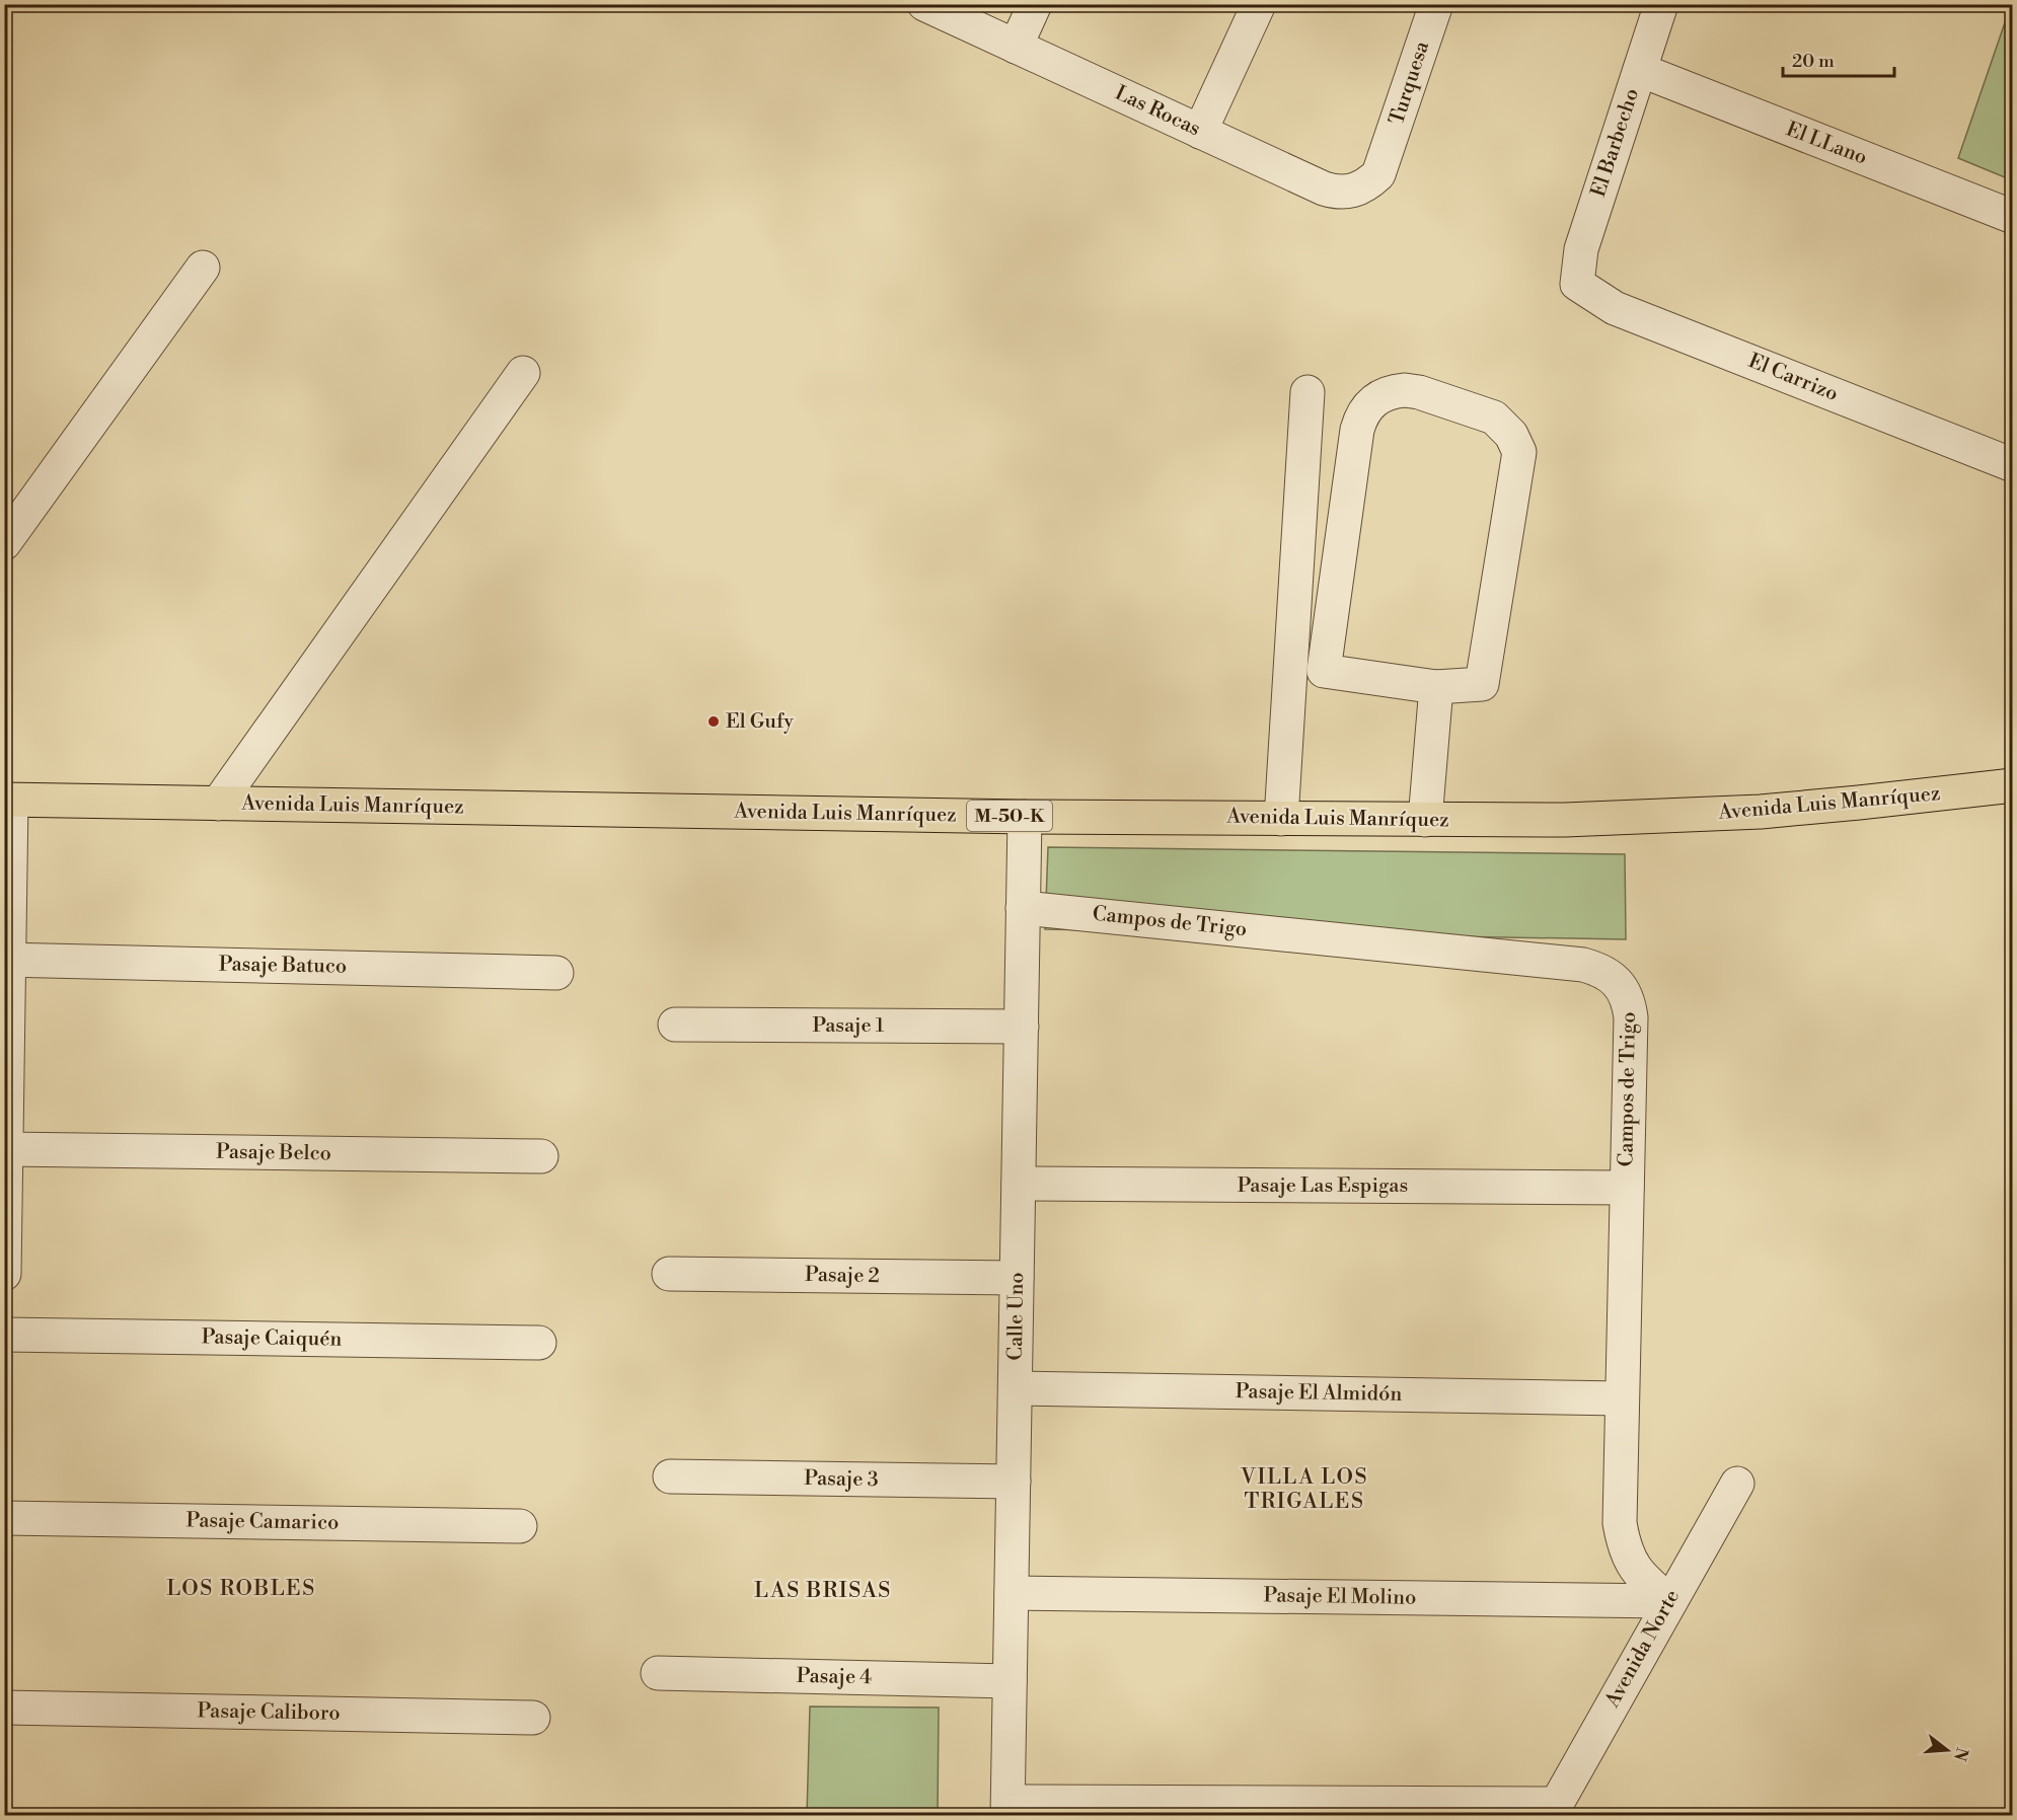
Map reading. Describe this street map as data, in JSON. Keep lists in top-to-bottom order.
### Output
{
  "streets": {
    "main road": ["Avenida Luis Manríquez", "M-50-K"],
    "street": [
      "Turquesa",
      "Las Rocas",
      "El Barbecho",
      "El LLano",
      "El Carrizo",
      "Campos de Trigo",
      "Pasaje Batuco",
      "Pasaje 1",
      "Pasaje Belco",
      "Pasaje Las Espigas",
      "Pasaje 2",
      "Calle Uno",
      "Pasaje Caiquén",
      "Pasaje El Almidón",
      "Pasaje 3",
      "Pasaje Camarico",
      "Pasaje El Molino",
      "Avenida Norte",
      "Pasaje 4",
      "Pasaje Caliboro"
    ]
  },
  "crossings": [
    ["Turquesa", "Las Rocas"],
    ["El Barbecho", "El LLano"],
    ["El Barbecho", "El Carrizo"],
    ["Avenida Luis Manríquez", "Calle Uno"],
    ["Campos de Trigo", "Pasaje Las Espigas"],
    ["Campos de Trigo", "Calle Uno"],
    ["Campos de Trigo", "Pasaje El Almidón"],
    ["Campos de Trigo", "Pasaje El Molino"],
    ["Campos de Trigo", "Avenida Norte"],
    ["Pasaje 1", "Calle Uno"],
    ["Pasaje Las Espigas", "Calle Uno"],
    ["Pasaje 2", "Calle Uno"],
    ["Calle Uno", "Pasaje El Almidón"],
    ["Calle Uno", "Pasaje 3"],
    ["Calle Uno", "Pasaje El Molino"],
    ["Calle Uno", "Pasaje 4"],
    ["Pasaje El Molino", "Avenida Norte"]
  ],
  "districts": ["VILLA LOS TRIGALES", "LOS ROBLES", "LAS BRISAS"],
  "places": ["El Gufy"],
  "scale_bar": "20 m",
  "north": "right"
}
